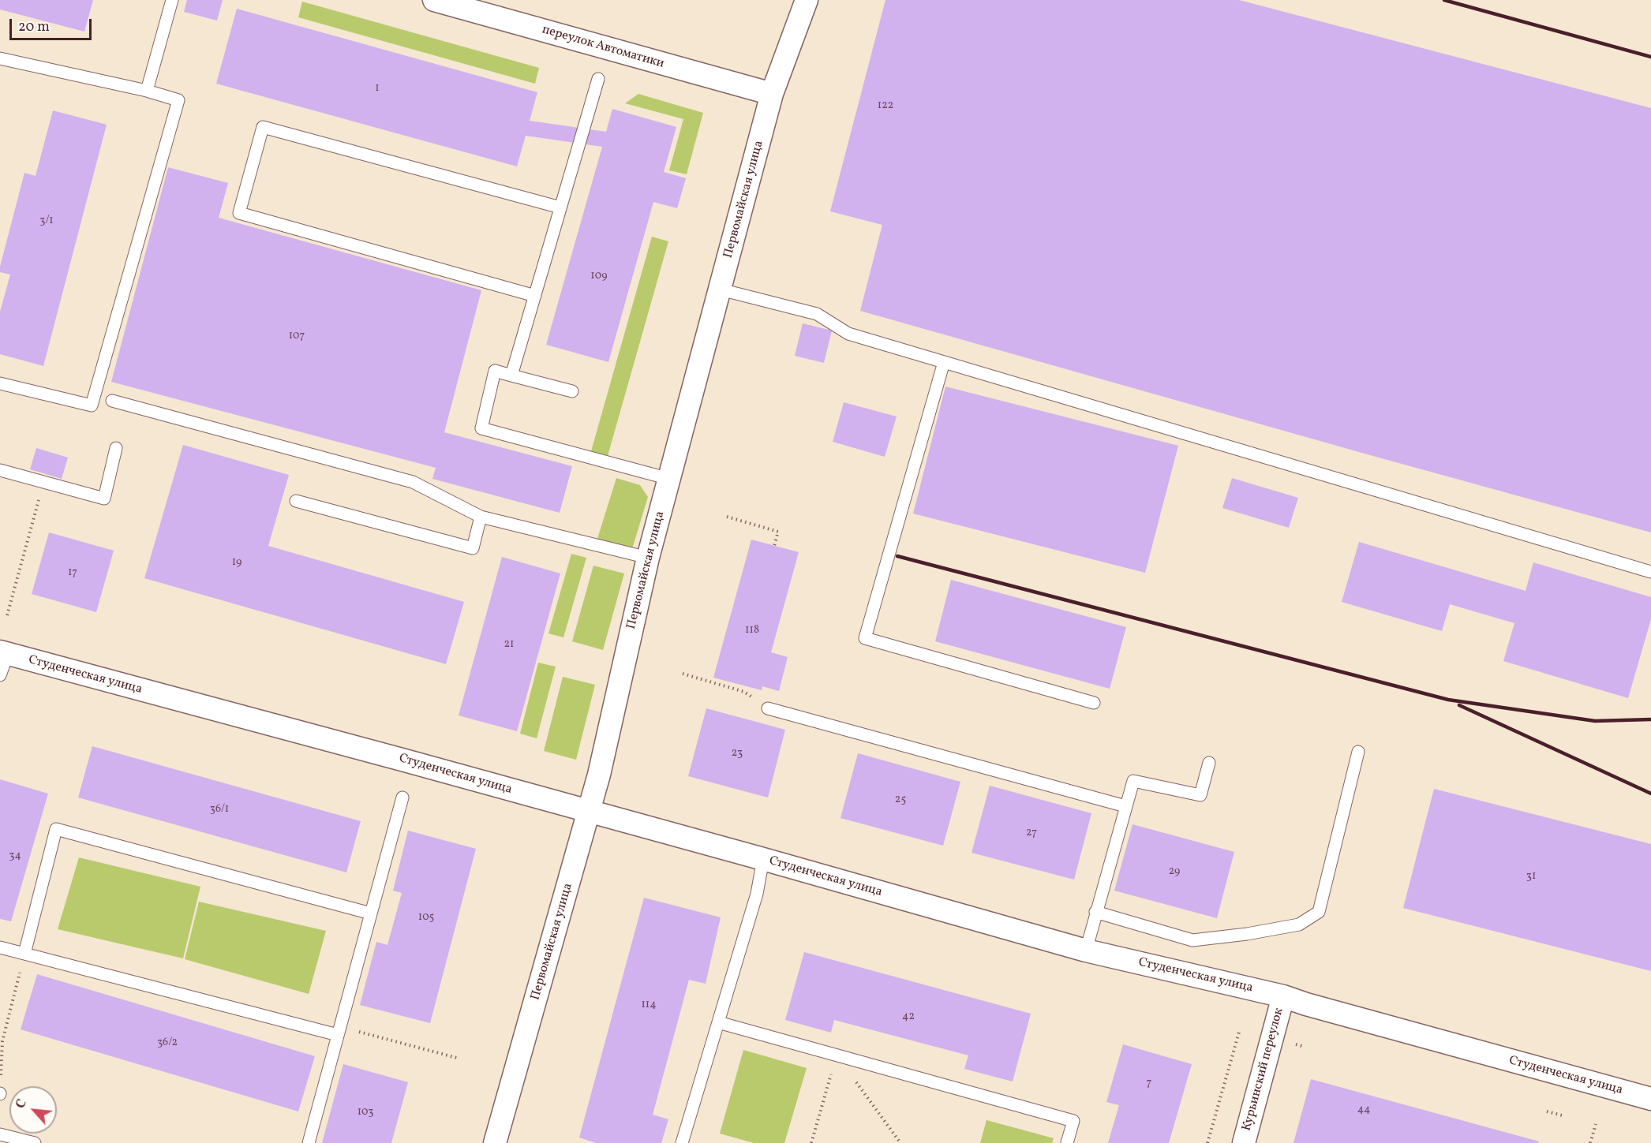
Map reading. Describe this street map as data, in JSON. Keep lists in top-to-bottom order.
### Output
{
  "streets": {
    "street": [
      "переулок Автоматики",
      "Первомайская улица",
      "Студенческая улица",
      "Курьинский переулок"
    ]
  },
  "crossings": [
    ["переулок Автоматики", "Первомайская улица"],
    ["Первомайская улица", "Студенческая улица"],
    ["Студенческая улица", "Курьинский переулок"]
  ],
  "house_numbers": [
    "1",
    "122",
    "3/1",
    "109",
    "107",
    "19",
    "17",
    "118",
    "21",
    "23",
    "25",
    "36/1",
    "27",
    "34",
    "29",
    "31",
    "105",
    "114",
    "42",
    "36/2",
    "7",
    "44",
    "103"
  ],
  "scale_bar": "20 m",
  "north": "top left"
}
